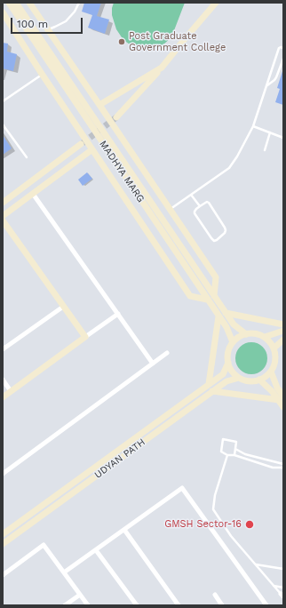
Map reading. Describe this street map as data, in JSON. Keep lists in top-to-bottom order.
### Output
{
  "streets": {
    "main road": ["MADHYA MARG", "UDYAN PATH"]
  },
  "crossings": [
    ["MADHYA MARG", "UDYAN PATH"]
  ],
  "places": ["Post Graduate Government College", "GMSH Sector-16"],
  "scale_bar": "100 m"
}
